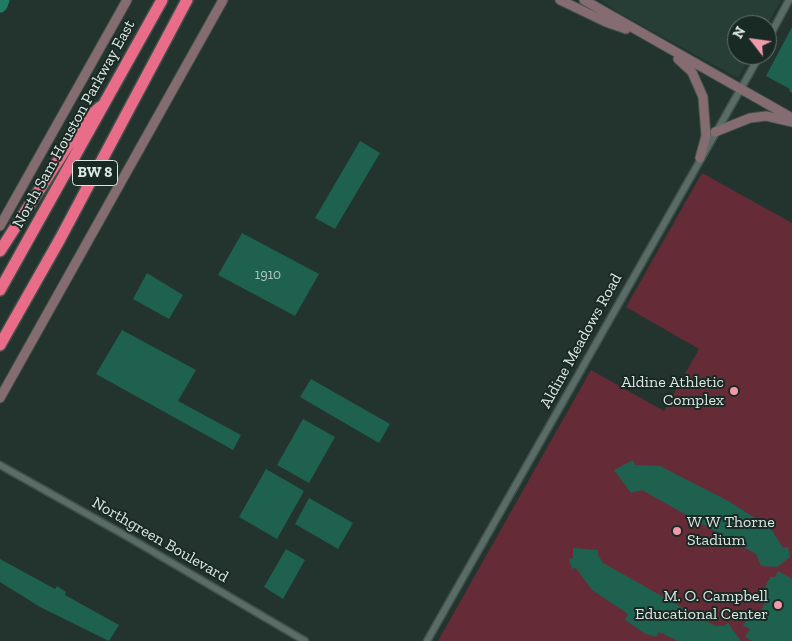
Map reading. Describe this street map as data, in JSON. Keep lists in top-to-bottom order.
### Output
{
  "streets": {
    "highway": ["North Sam Houston Parkway East", "BW 8"],
    "street": ["Aldine Meadows Road", "Northgreen Boulevard"]
  },
  "places": ["Aldine Athletic Complex", "W W Thorne Stadium", "M. O. Campbell Educational Center"],
  "house_numbers": ["1910"],
  "north": "top left"
}
